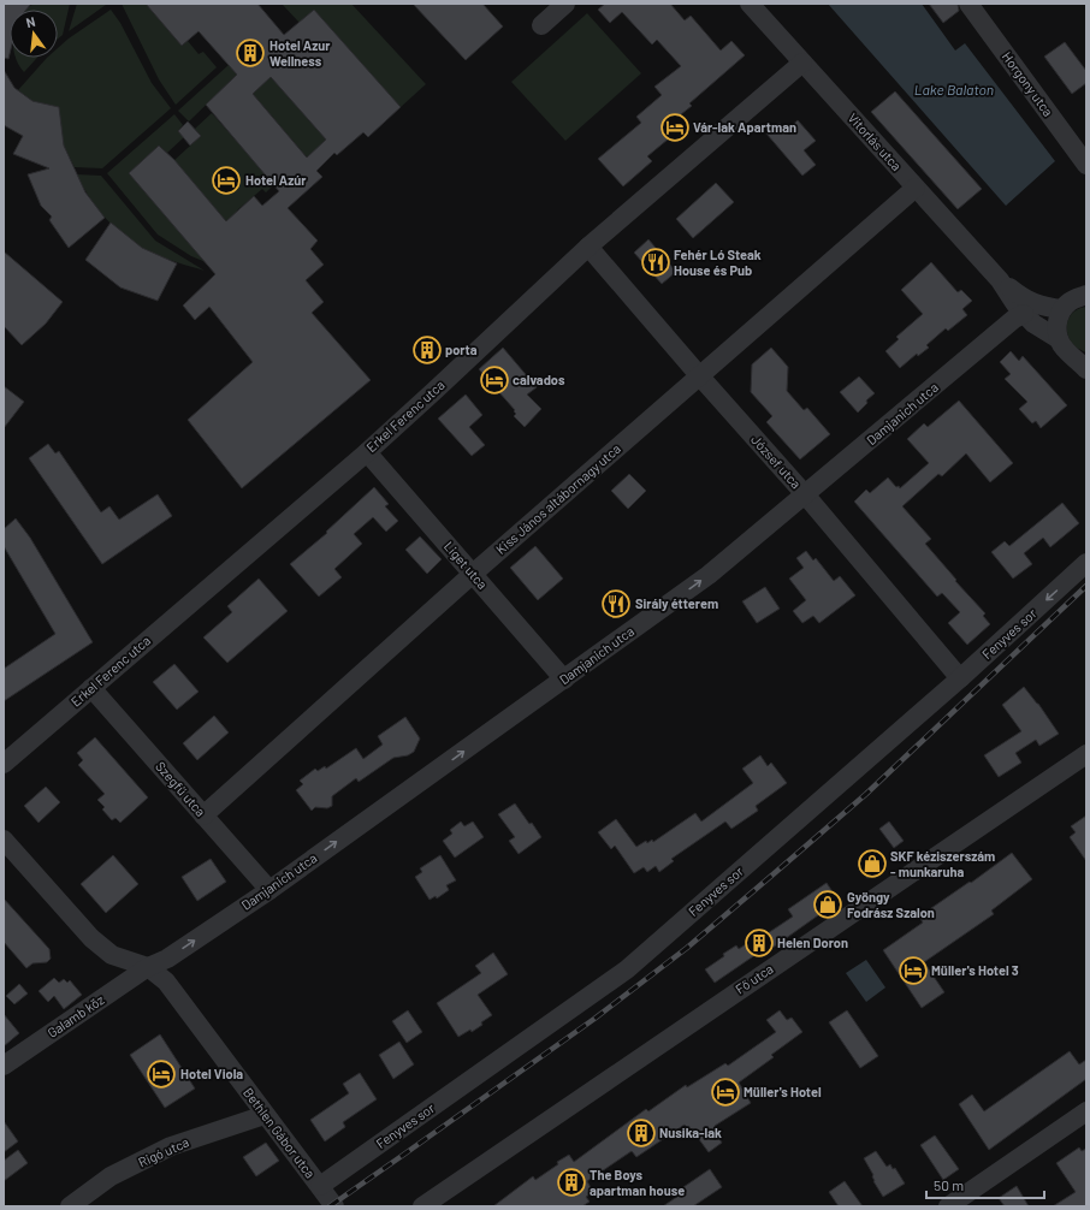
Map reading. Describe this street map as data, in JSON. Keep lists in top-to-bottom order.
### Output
{
  "streets": {
    "street": [
      "Horgony utca",
      "Vitorlás utca",
      "Damjanich utca",
      "Erkel Ferenc utca",
      "József utca",
      "Kiss János altábornagy utca",
      "Liget utca",
      "Fenyves sor",
      "Szegfű utca",
      "Fő utca",
      "Galamb köz",
      "Bethlen Gábor utca",
      "Rigó utca"
    ]
  },
  "crossings": [
    ["Vitorlás utca", "Damjanich utca"],
    ["Vitorlás utca", "Erkel Ferenc utca"],
    ["Vitorlás utca", "Kiss János altábornagy utca"],
    ["Damjanich utca", "József utca"],
    ["Damjanich utca", "Liget utca"],
    ["Damjanich utca", "Szegfű utca"],
    ["Damjanich utca", "Galamb köz"],
    ["Damjanich utca", "Bethlen Gábor utca"],
    ["Erkel Ferenc utca", "József utca"],
    ["Erkel Ferenc utca", "Liget utca"],
    ["Erkel Ferenc utca", "Szegfű utca"],
    ["József utca", "Kiss János altábornagy utca"],
    ["József utca", "Fenyves sor"],
    ["Kiss János altábornagy utca", "Liget utca"],
    ["Kiss János altábornagy utca", "Szegfű utca"],
    ["Fenyves sor", "Bethlen Gábor utca"],
    ["Galamb köz", "Bethlen Gábor utca"],
    ["Bethlen Gábor utca", "Rigó utca"]
  ],
  "one_way": ["Damjanich utca"],
  "water": ["Lake Balaton"],
  "places": {
    "building": [
      "Hotel Azur Wellness",
      "porta",
      "Helen Doron",
      "Nusika-lak",
      "The Boys apartman house"
    ],
    "hotel": [
      "Vár-lak Apartman",
      "Hotel Azúr",
      "calvados",
      "Müller's Hotel 3",
      "Hotel Viola",
      "Müller's Hotel"
    ],
    "restaurant": ["Fehér Ló Steak House és Pub", "Sirály étterem"],
    "shop": ["SKF kéziszerszám - munkaruha", "Gyöngy Fodrász Szalon"]
  },
  "scale_bar": "50 m",
  "north": "top"
}
